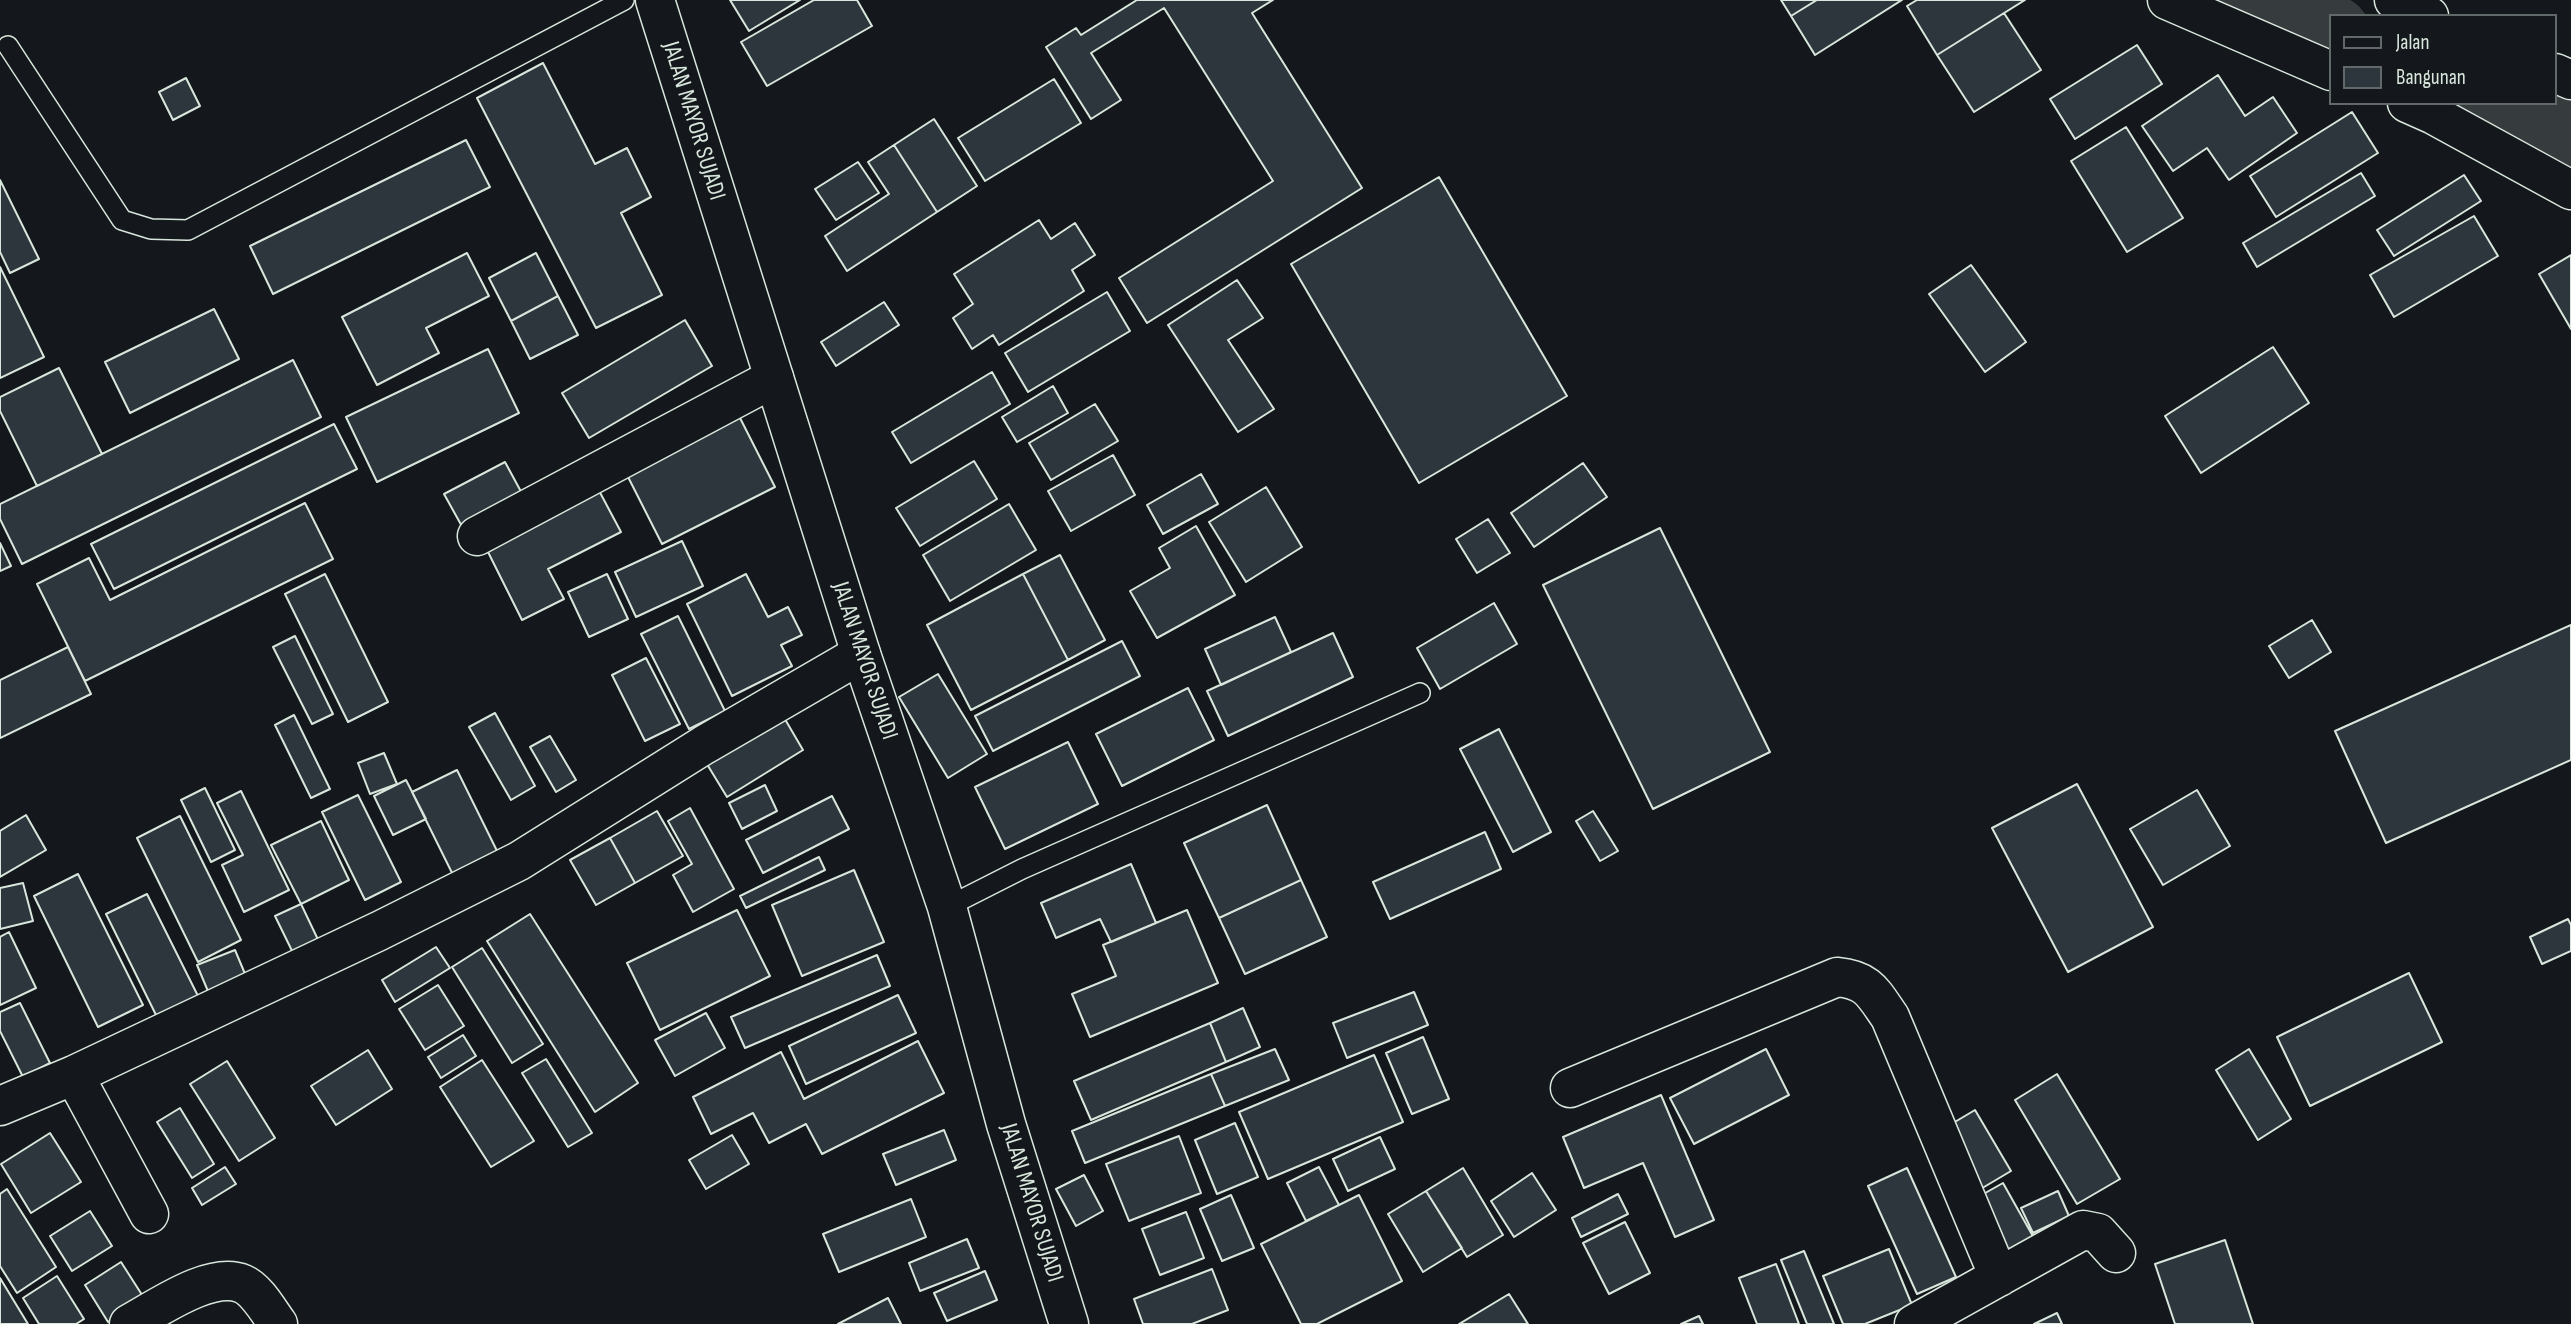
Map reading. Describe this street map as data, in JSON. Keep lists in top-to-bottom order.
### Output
{
  "streets": {
    "main road": ["JALAN MAYOR SUJADI"]
  },
  "legend": ["Jalan", "Bangunan"]
}
